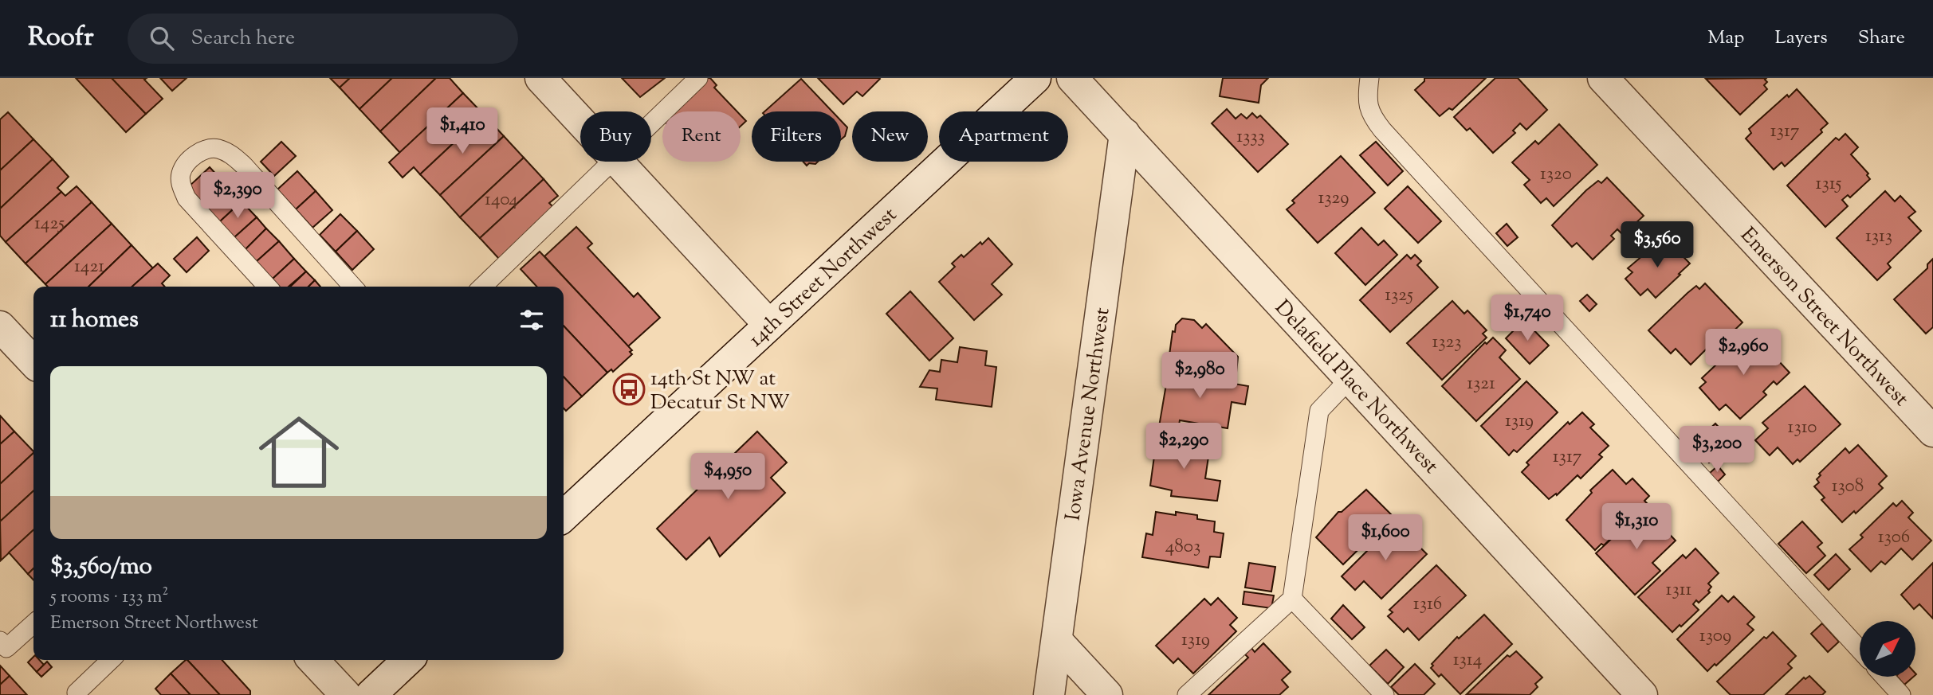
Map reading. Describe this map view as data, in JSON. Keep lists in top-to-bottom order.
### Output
{
  "streets": {
    "street": [
      "14th Street Northwest",
      "Emerson Street Northwest",
      "Delafield Place Northwest",
      "Iowa Avenue Northwest"
    ]
  },
  "crossings": [
    ["Delafield Place Northwest", "Iowa Avenue Northwest"]
  ],
  "places": {
    "bus stop": ["14th St NW at Decatur St NW"]
  },
  "house_numbers": [
    "1317",
    "1333",
    "1320",
    "1315",
    "1329",
    "1404",
    "1425",
    "1313",
    "1421",
    "1325",
    "1323",
    "1321",
    "1319",
    "1310",
    "1317",
    "1308",
    "1306",
    "4803",
    "1311",
    "1316",
    "1309",
    "1319",
    "1314"
  ],
  "north": "top right",
  "page": {
    "header": "Roofr",
    "search": "Search here",
    "nav": ["Map", "Layers", "Share"],
    "price": [
      "$1,410",
      "$2,390",
      "$3,560",
      "$1,740",
      "$2,960",
      "$2,980",
      "$2,290",
      "$3,200",
      "$4,950",
      "$1,310",
      "$1,600"
    ],
    "chip": [
      "Buy",
      "Rent",
      "Filters",
      "New",
      "Apartment"
    ],
    "heading": "11 homes",
    "list": [
      {
        "name": "$3,560/mo",
        "note": "5 rooms · 133 m² · Emerson Street Northwest"
      }
    ]
  }
}
